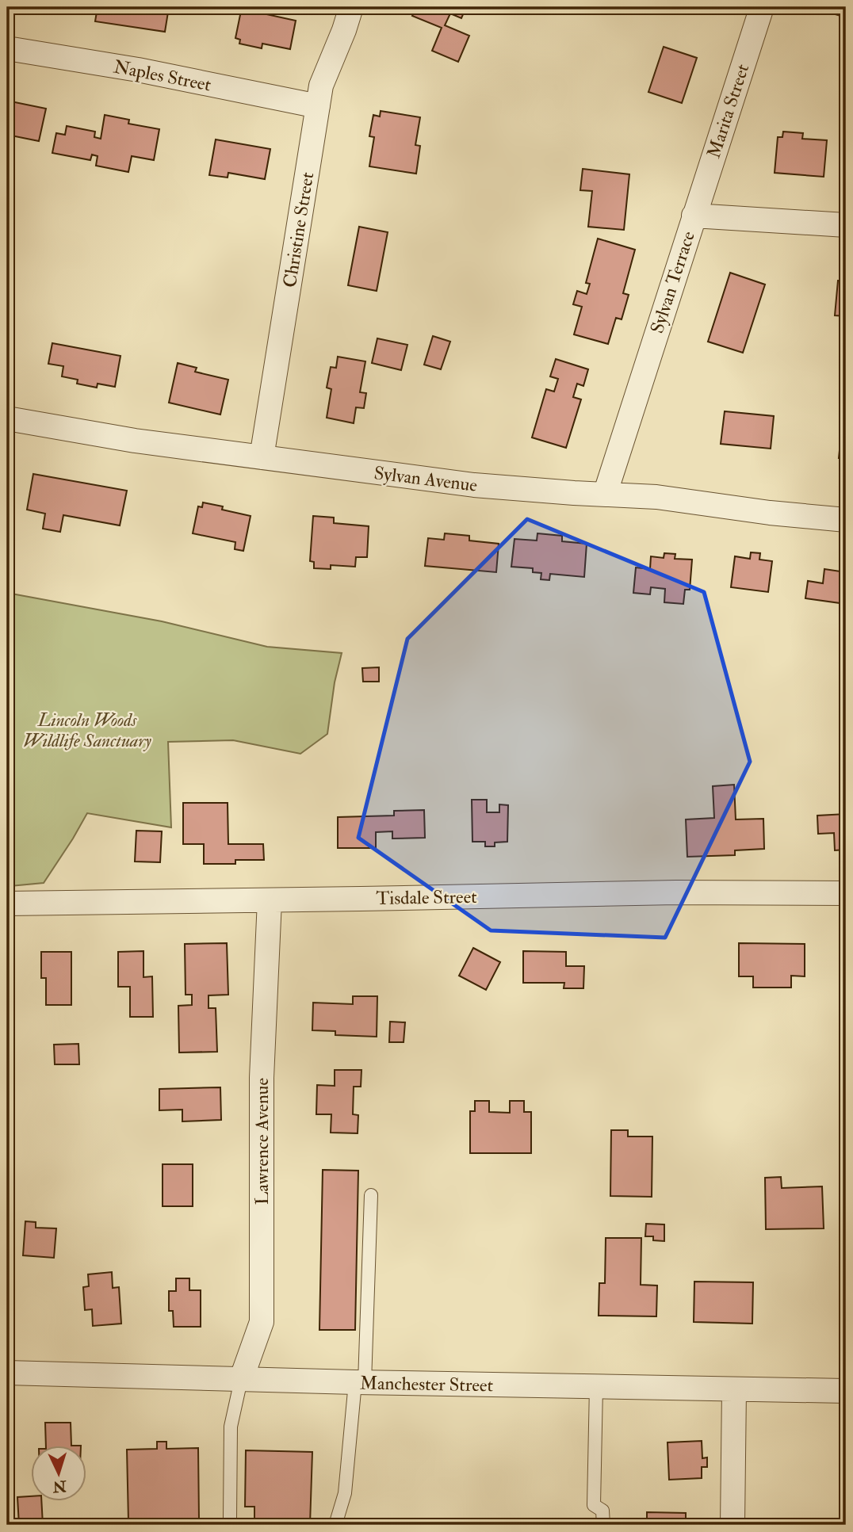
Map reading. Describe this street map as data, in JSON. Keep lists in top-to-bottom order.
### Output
{
  "streets": {
    "street": [
      "Naples Street",
      "Marita Street",
      "Christine Street",
      "Sylvan Terrace",
      "Sylvan Avenue",
      "Tisdale Street",
      "Lawrence Avenue",
      "Manchester Street"
    ]
  },
  "crossings": [
    ["Naples Street", "Christine Street"],
    ["Marita Street", "Sylvan Terrace"],
    ["Christine Street", "Sylvan Avenue"],
    ["Sylvan Terrace", "Sylvan Avenue"],
    ["Tisdale Street", "Lawrence Avenue"],
    ["Lawrence Avenue", "Manchester Street"]
  ],
  "parks": ["Lincoln Woods Wildlife Sanctuary"],
  "north": "bottom"
}
